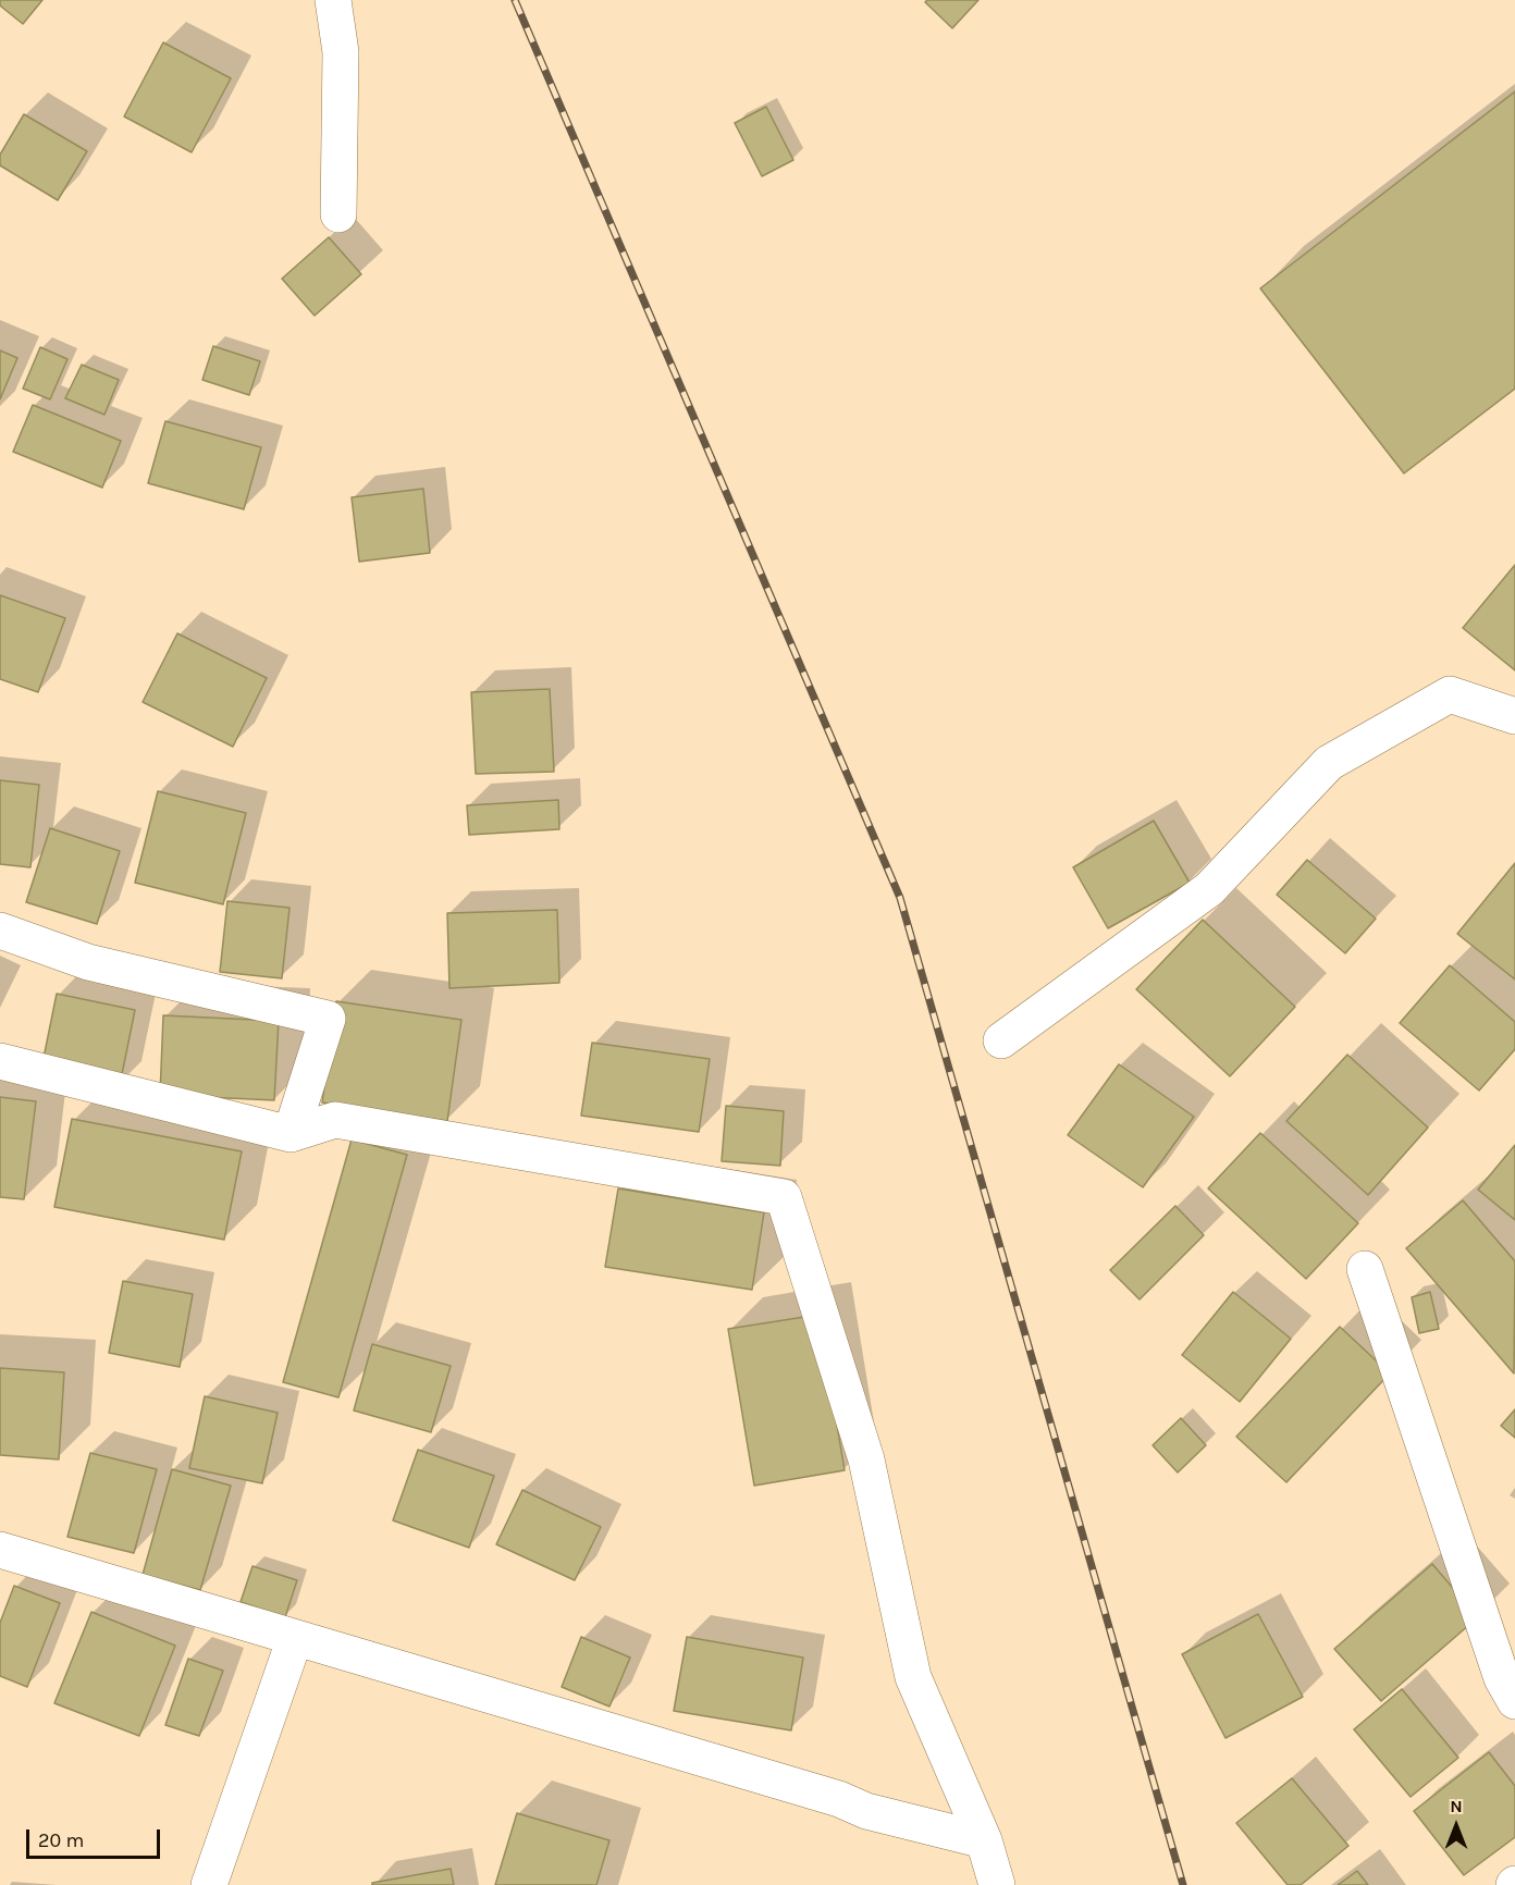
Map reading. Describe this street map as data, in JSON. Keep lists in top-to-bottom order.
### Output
{
  "scale_bar": "20 m",
  "north": "top"
}
